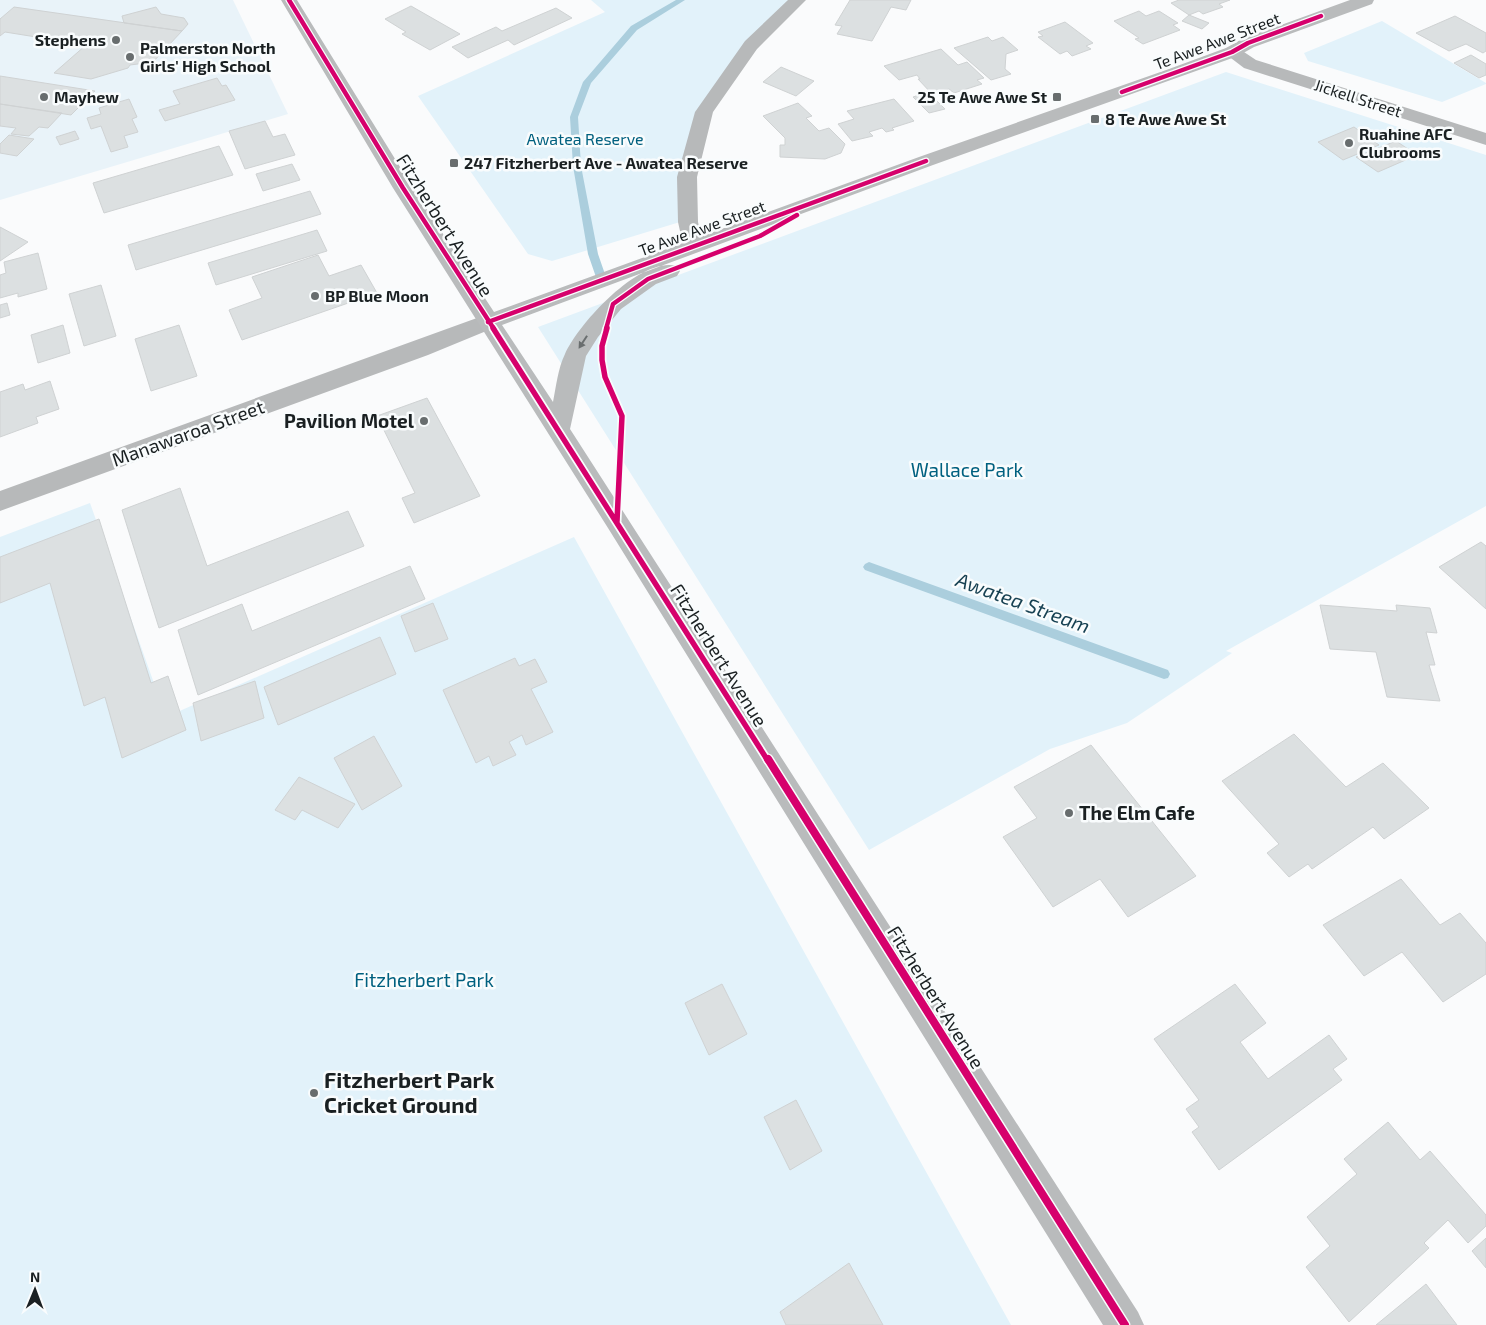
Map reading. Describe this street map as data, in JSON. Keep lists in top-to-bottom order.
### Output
{
  "streets": {
    "main road": ["Te Awe Awe Street", "Fitzherbert Avenue"],
    "street": ["Jickell Street", "Manawaroa Street"]
  },
  "crossings": [
    ["Te Awe Awe Street", "Jickell Street"],
    ["Te Awe Awe Street", "Fitzherbert Avenue"],
    ["Te Awe Awe Street", "Manawaroa Street"],
    ["Fitzherbert Avenue", "Manawaroa Street"]
  ],
  "water": ["Awatea Stream"],
  "parks": ["Awatea Reserve", "Wallace Park", "Fitzherbert Park"],
  "places": {
    "other": [
      "Stephens",
      "Palmerston North Girls' High School",
      "Mayhew",
      "Ruahine AFC Clubrooms",
      "BP Blue Moon",
      "Pavilion Motel",
      "The Elm Cafe",
      "Fitzherbert Park Cricket Ground"
    ],
    "transit": ["25 Te Awe Awe St", "8 Te Awe Awe St", "247 Fitzherbert Ave - Awatea Reserve"]
  },
  "north": "top"
}
